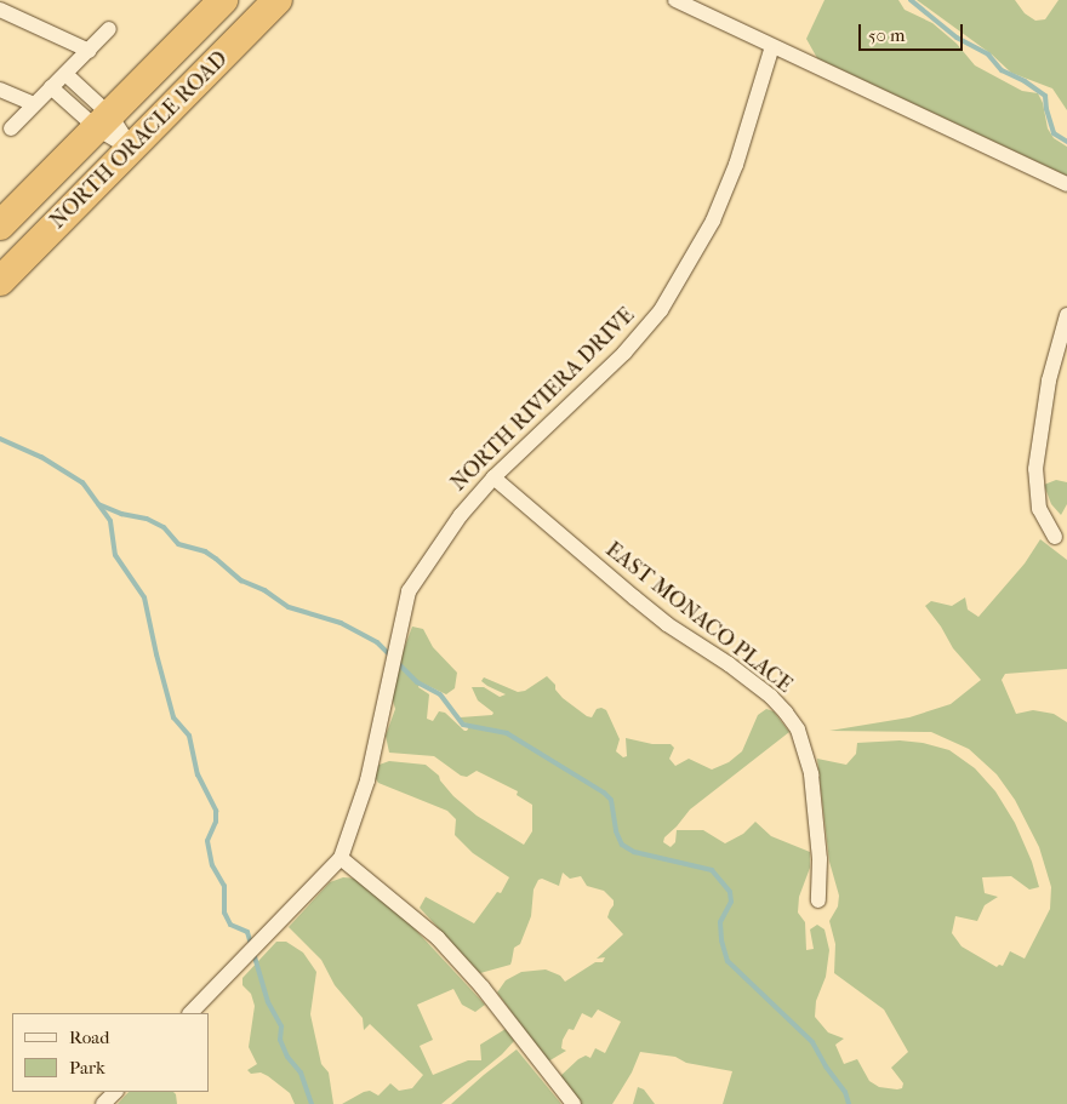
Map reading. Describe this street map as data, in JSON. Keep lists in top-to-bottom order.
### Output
{
  "streets": {
    "highway": ["NORTH ORACLE ROAD"],
    "street": ["NORTH RIVIERA DRIVE", "EAST MONACO PLACE"]
  },
  "crossings": [
    ["NORTH RIVIERA DRIVE", "EAST MONACO PLACE"]
  ],
  "legend": ["Road", "Park"],
  "scale_bar": "50 m"
}
